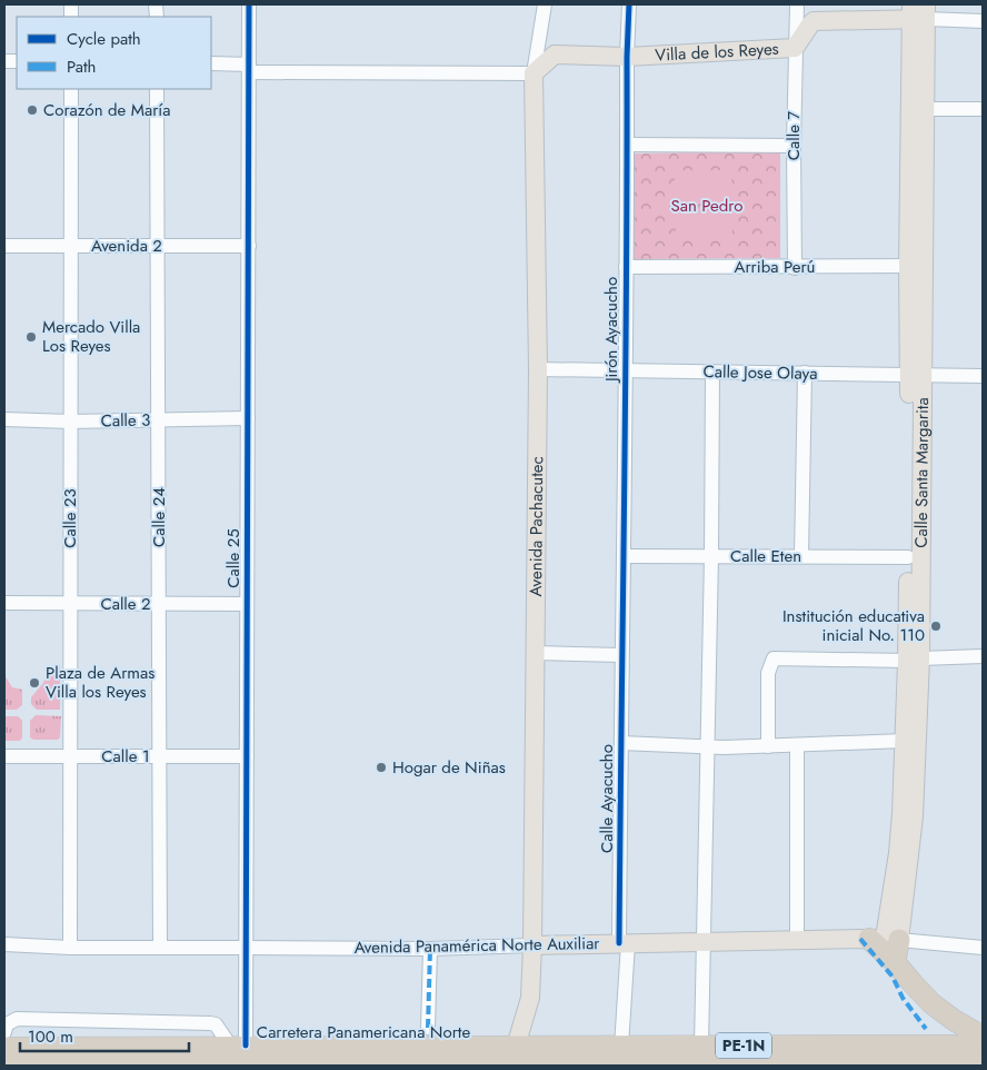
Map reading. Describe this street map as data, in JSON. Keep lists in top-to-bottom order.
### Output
{
  "streets": {
    "highway": ["Carretera Panamericana Norte", "PE-1N"],
    "main road": [
      "Villa de los Reyes",
      "Calle Santa Margarita",
      "Avenida Pachacutec",
      "Avenida Panamérica Norte Auxiliar"
    ],
    "street": [
      "Calle 7",
      "Avenida 2",
      "Arriba Perú",
      "Jirón Ayacucho",
      "Calle Jose Olaya",
      "Calle 3",
      "Calle 24",
      "Calle 23",
      "Calle Eten",
      "Calle 25",
      "Calle 2",
      "Calle 1",
      "Calle Ayacucho"
    ]
  },
  "crossings": [
    ["Villa de los Reyes", "Calle 7"],
    ["Villa de los Reyes", "Jirón Ayacucho"],
    ["Villa de los Reyes", "Calle Santa Margarita"],
    ["Villa de los Reyes", "Avenida Pachacutec"],
    ["Calle 7", "Arriba Perú"],
    ["Avenida 2", "Calle 24"],
    ["Avenida 2", "Calle 23"],
    ["Avenida 2", "Calle 25"],
    ["Arriba Perú", "Jirón Ayacucho"],
    ["Arriba Perú", "Calle Santa Margarita"],
    ["Jirón Ayacucho", "Calle Jose Olaya"],
    ["Jirón Ayacucho", "Calle Eten"],
    ["Jirón Ayacucho", "Calle Ayacucho"],
    ["Calle Jose Olaya", "Calle Santa Margarita"],
    ["Calle Jose Olaya", "Avenida Pachacutec"],
    ["Calle 3", "Calle 24"],
    ["Calle 3", "Calle 23"],
    ["Calle 3", "Calle 25"],
    ["Calle Santa Margarita", "Calle Eten"],
    ["Calle Santa Margarita", "Avenida Panamérica Norte Auxiliar"],
    ["Calle 24", "Calle 2"],
    ["Calle 24", "Calle 1"],
    ["Calle 24", "Avenida Panamérica Norte Auxiliar"],
    ["Calle 23", "Calle 2"],
    ["Calle 23", "Calle 1"],
    ["Calle 23", "Avenida Panamérica Norte Auxiliar"],
    ["Avenida Pachacutec", "Avenida Panamérica Norte Auxiliar"],
    ["Avenida Pachacutec", "Carretera Panamericana Norte"],
    ["Calle 25", "Calle 2"],
    ["Calle 25", "Calle 1"],
    ["Calle 25", "Avenida Panamérica Norte Auxiliar"],
    ["Calle 25", "Carretera Panamericana Norte"],
    ["Calle Ayacucho", "Avenida Panamérica Norte Auxiliar"],
    ["Calle Ayacucho", "Carretera Panamericana Norte"]
  ],
  "parks": ["San Pedro"],
  "places": [
    "Corazón de María",
    "Mercado Villa Los Reyes",
    "Institución educativa inicial No. 110",
    "Plaza de Armas Villa los Reyes",
    "Hogar de Niñas"
  ],
  "legend": ["Cycle path", "Path"],
  "scale_bar": "100 m"
}
